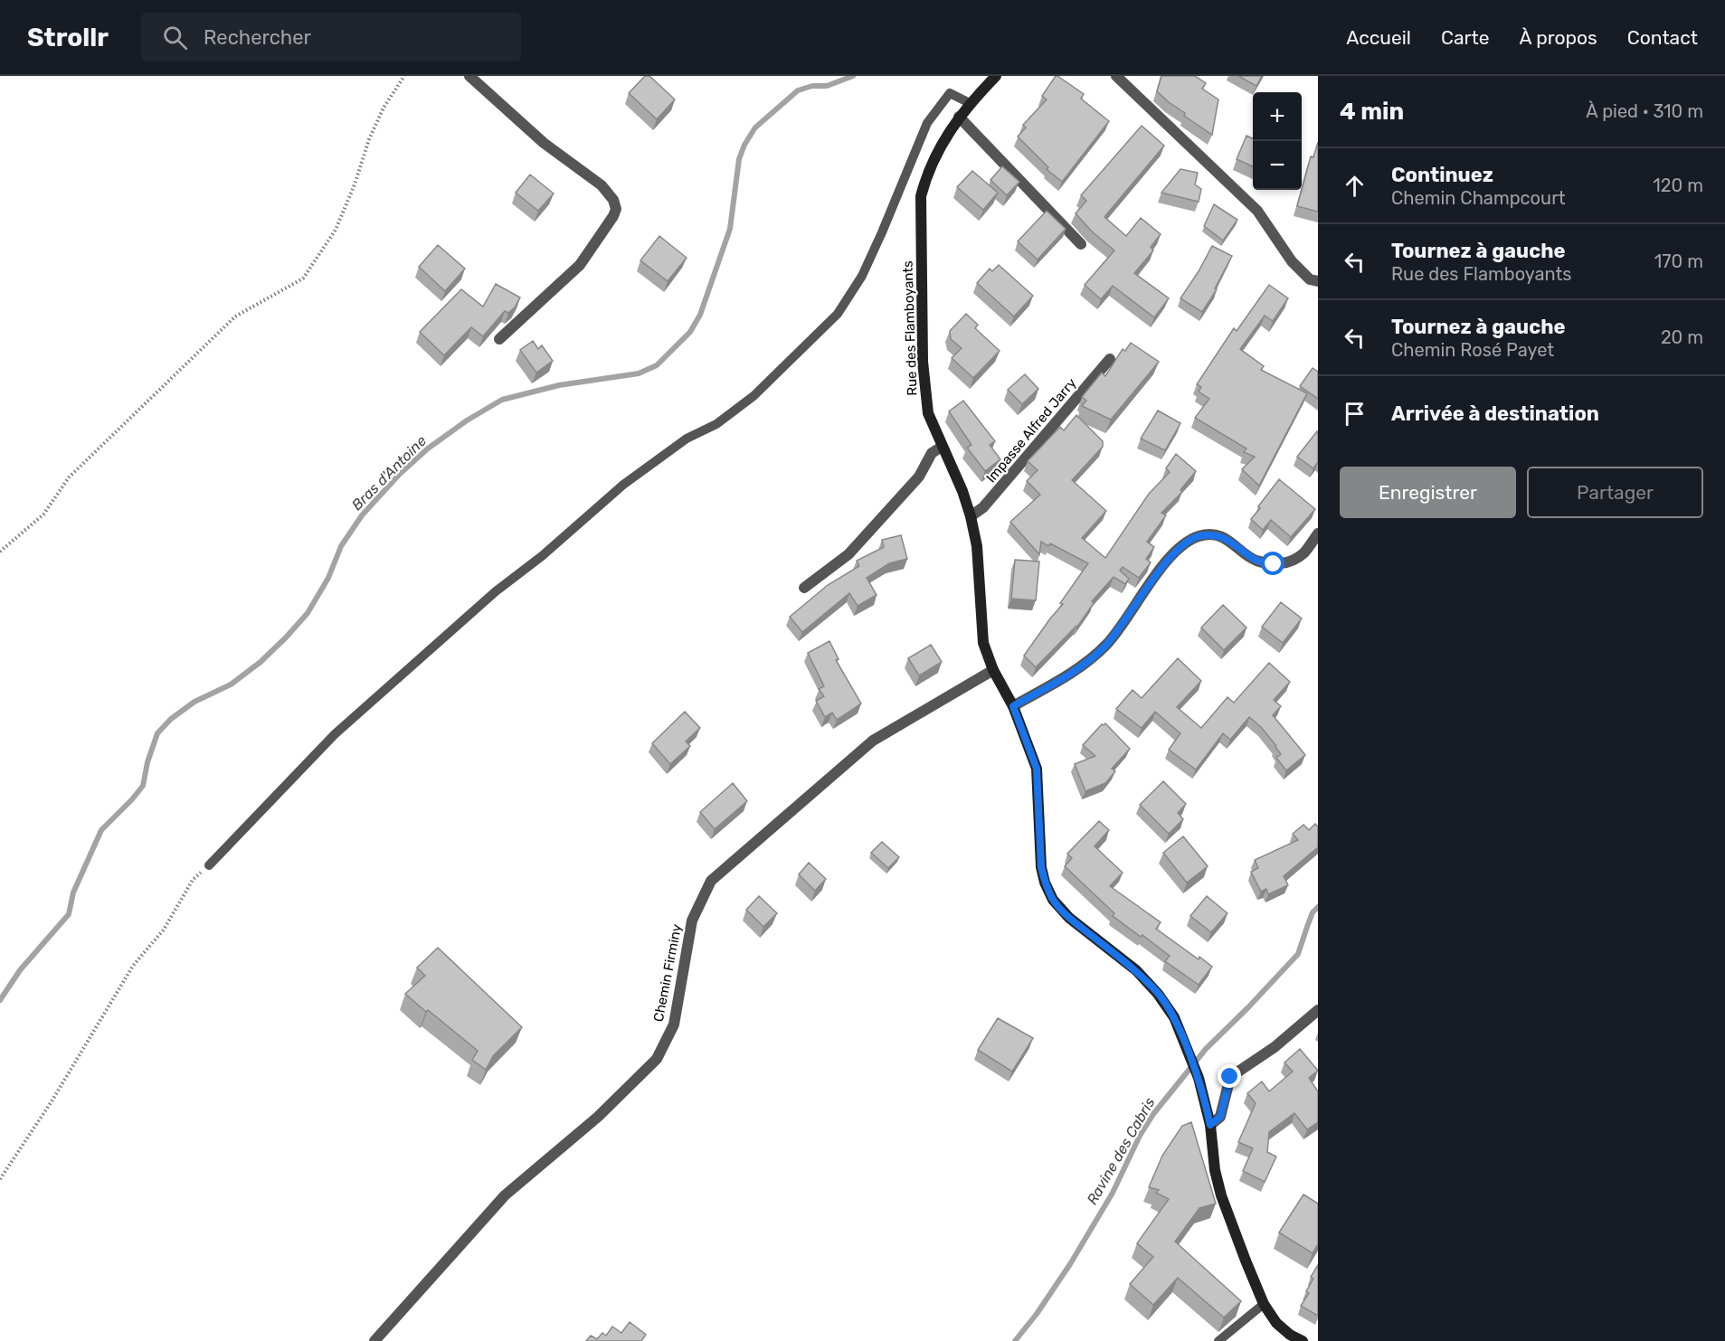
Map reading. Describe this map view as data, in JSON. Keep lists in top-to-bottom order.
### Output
{
  "streets": {
    "main road": ["Rue des Flamboyants"],
    "street": ["Impasse Alfred Jarry", "Chemin Firminy"]
  },
  "crossings": [
    ["Rue des Flamboyants", "Impasse Alfred Jarry"],
    ["Rue des Flamboyants", "Chemin Firminy"]
  ],
  "water": ["Bras d'Antoine", "Ravine des Cabris"],
  "page": {
    "header": "Strollr",
    "search": "Rechercher",
    "nav": [
      "Accueil",
      "Carte",
      "À propos",
      "Contact"
    ],
    "heading": ["4 min", "À pied · 310 m"],
    "map_buttons": ["+", "−"],
    "list": [
      ["Continuez", "Chemin Champcourt", "120 m"],
      ["Tournez à gauche", "Rue des Flamboyants", "170 m"],
      ["Tournez à gauche", "Chemin Rosé Payet", "20 m"],
      "Arrivée à destination"
    ],
    "buttons": ["Enregistrer", "Partager"]
  }
}
